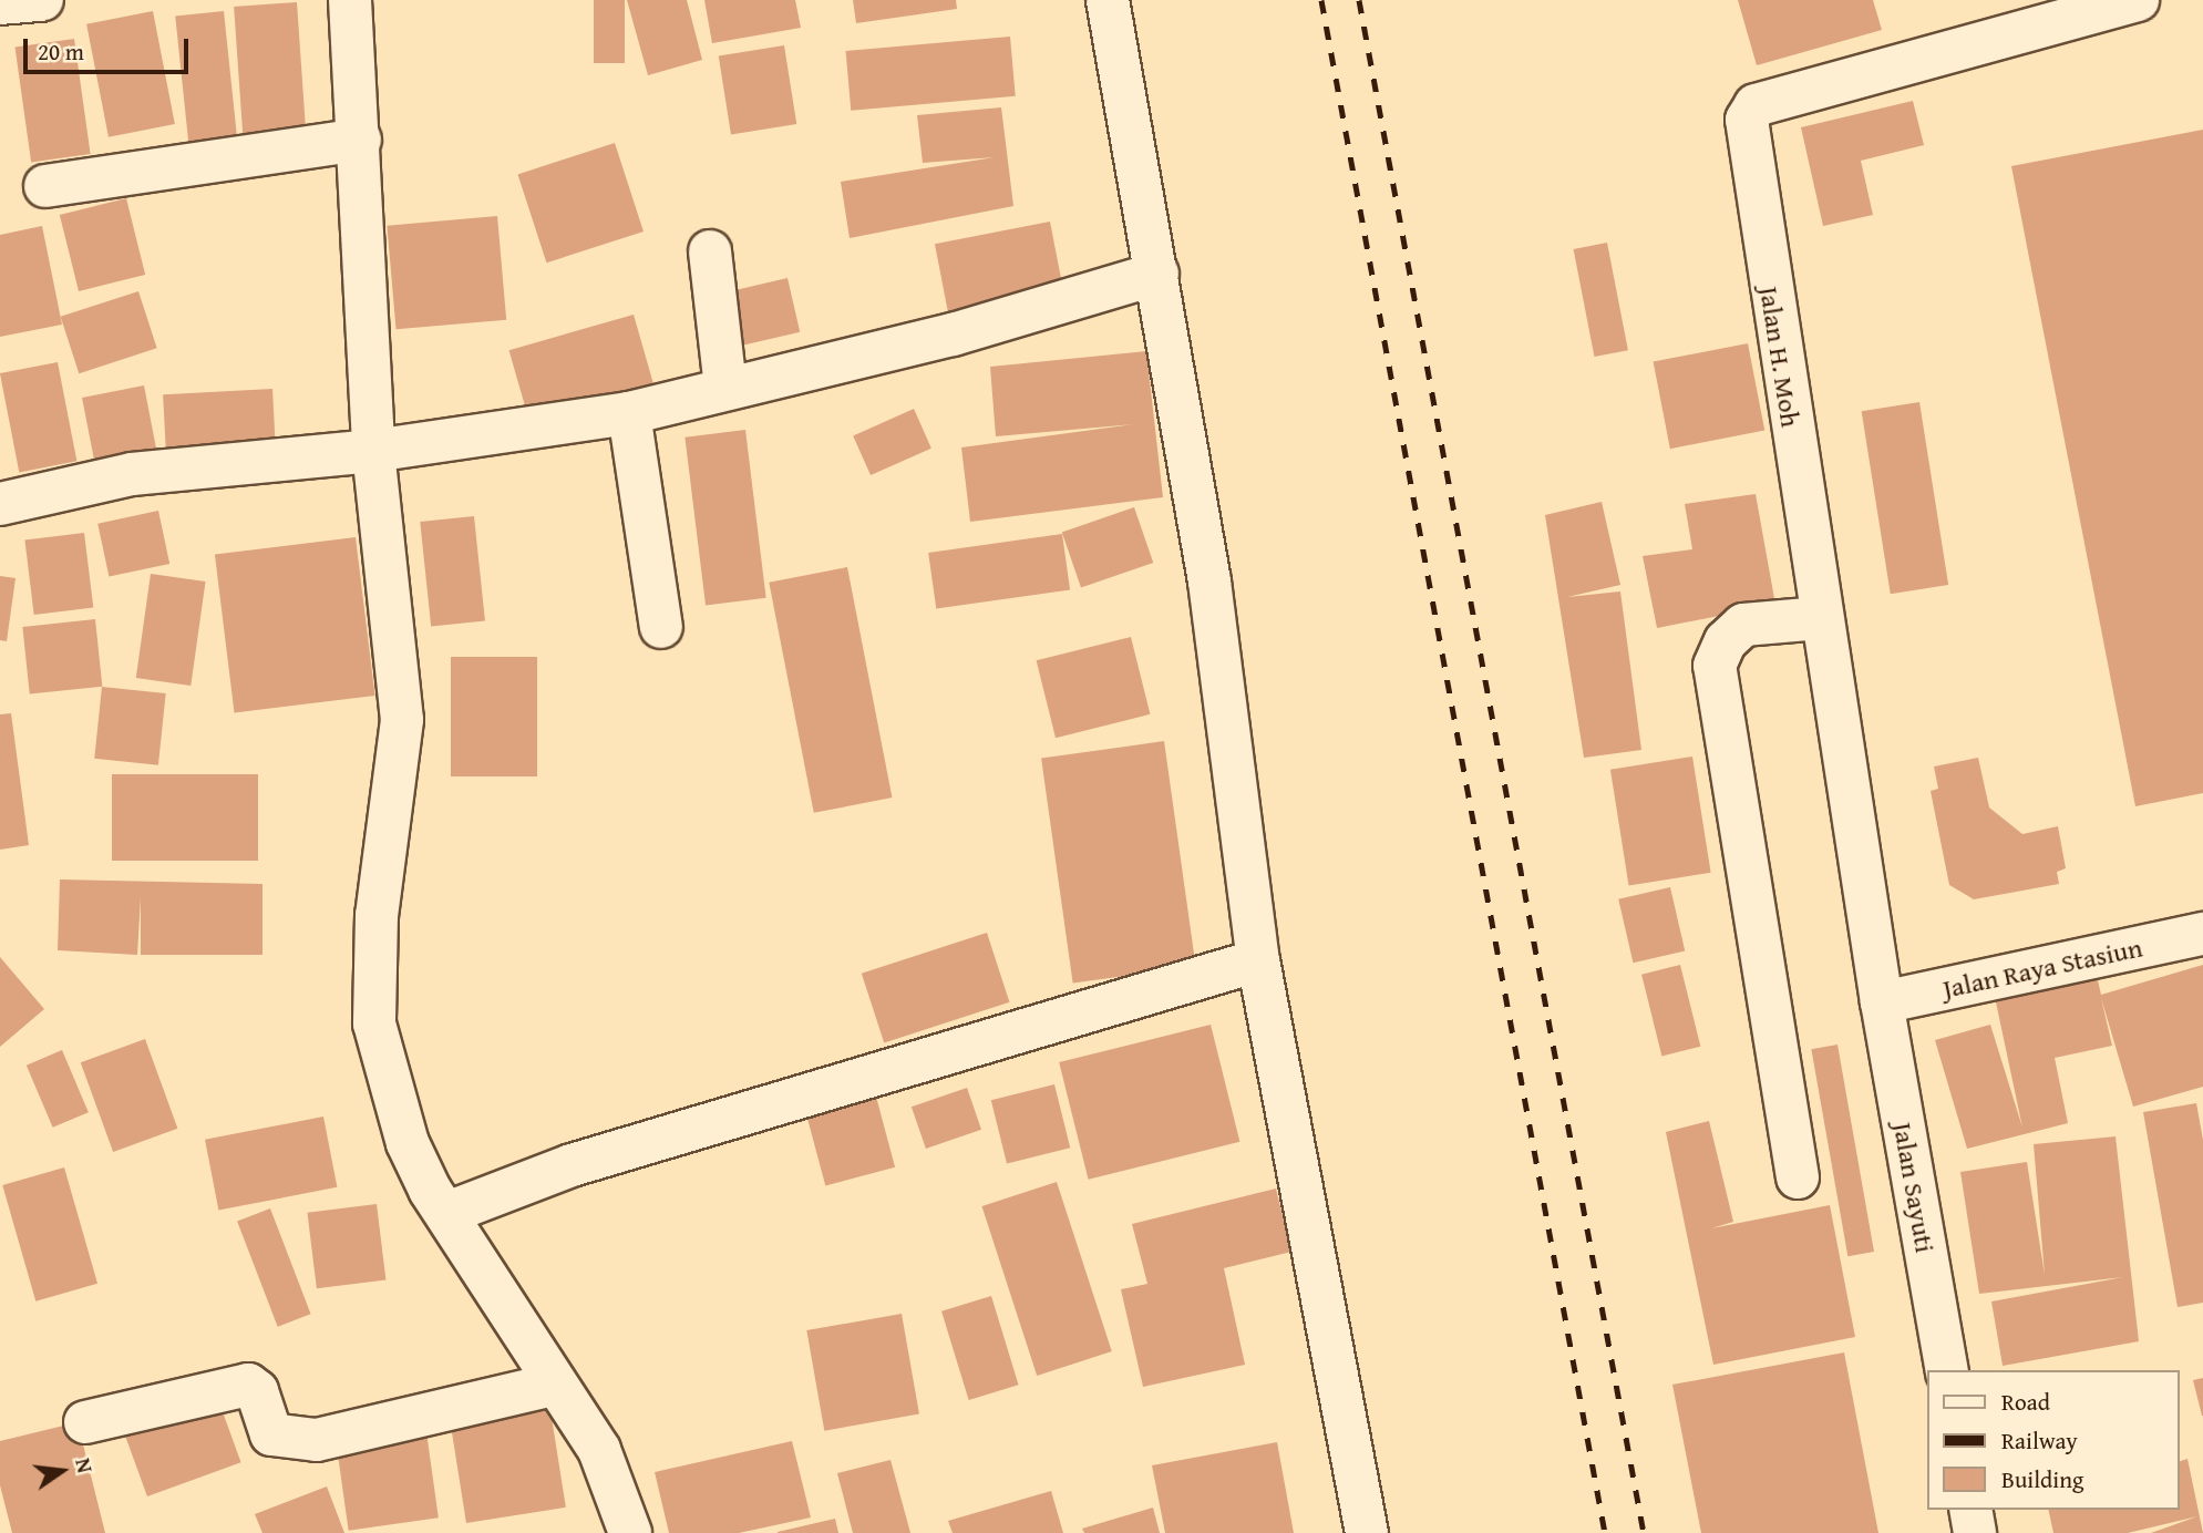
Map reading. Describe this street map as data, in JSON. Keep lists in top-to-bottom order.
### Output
{
  "streets": {
    "street": ["Jalan H. Moh", "Jalan Raya Stasiun", "Jalan Sayuti"]
  },
  "crossings": [
    ["Jalan H. Moh", "Jalan Raya Stasiun"],
    ["Jalan H. Moh", "Jalan Sayuti"],
    ["Jalan Raya Stasiun", "Jalan Sayuti"]
  ],
  "legend": ["Road", "Railway", "Building"],
  "scale_bar": "20 m",
  "north": "right"
}
